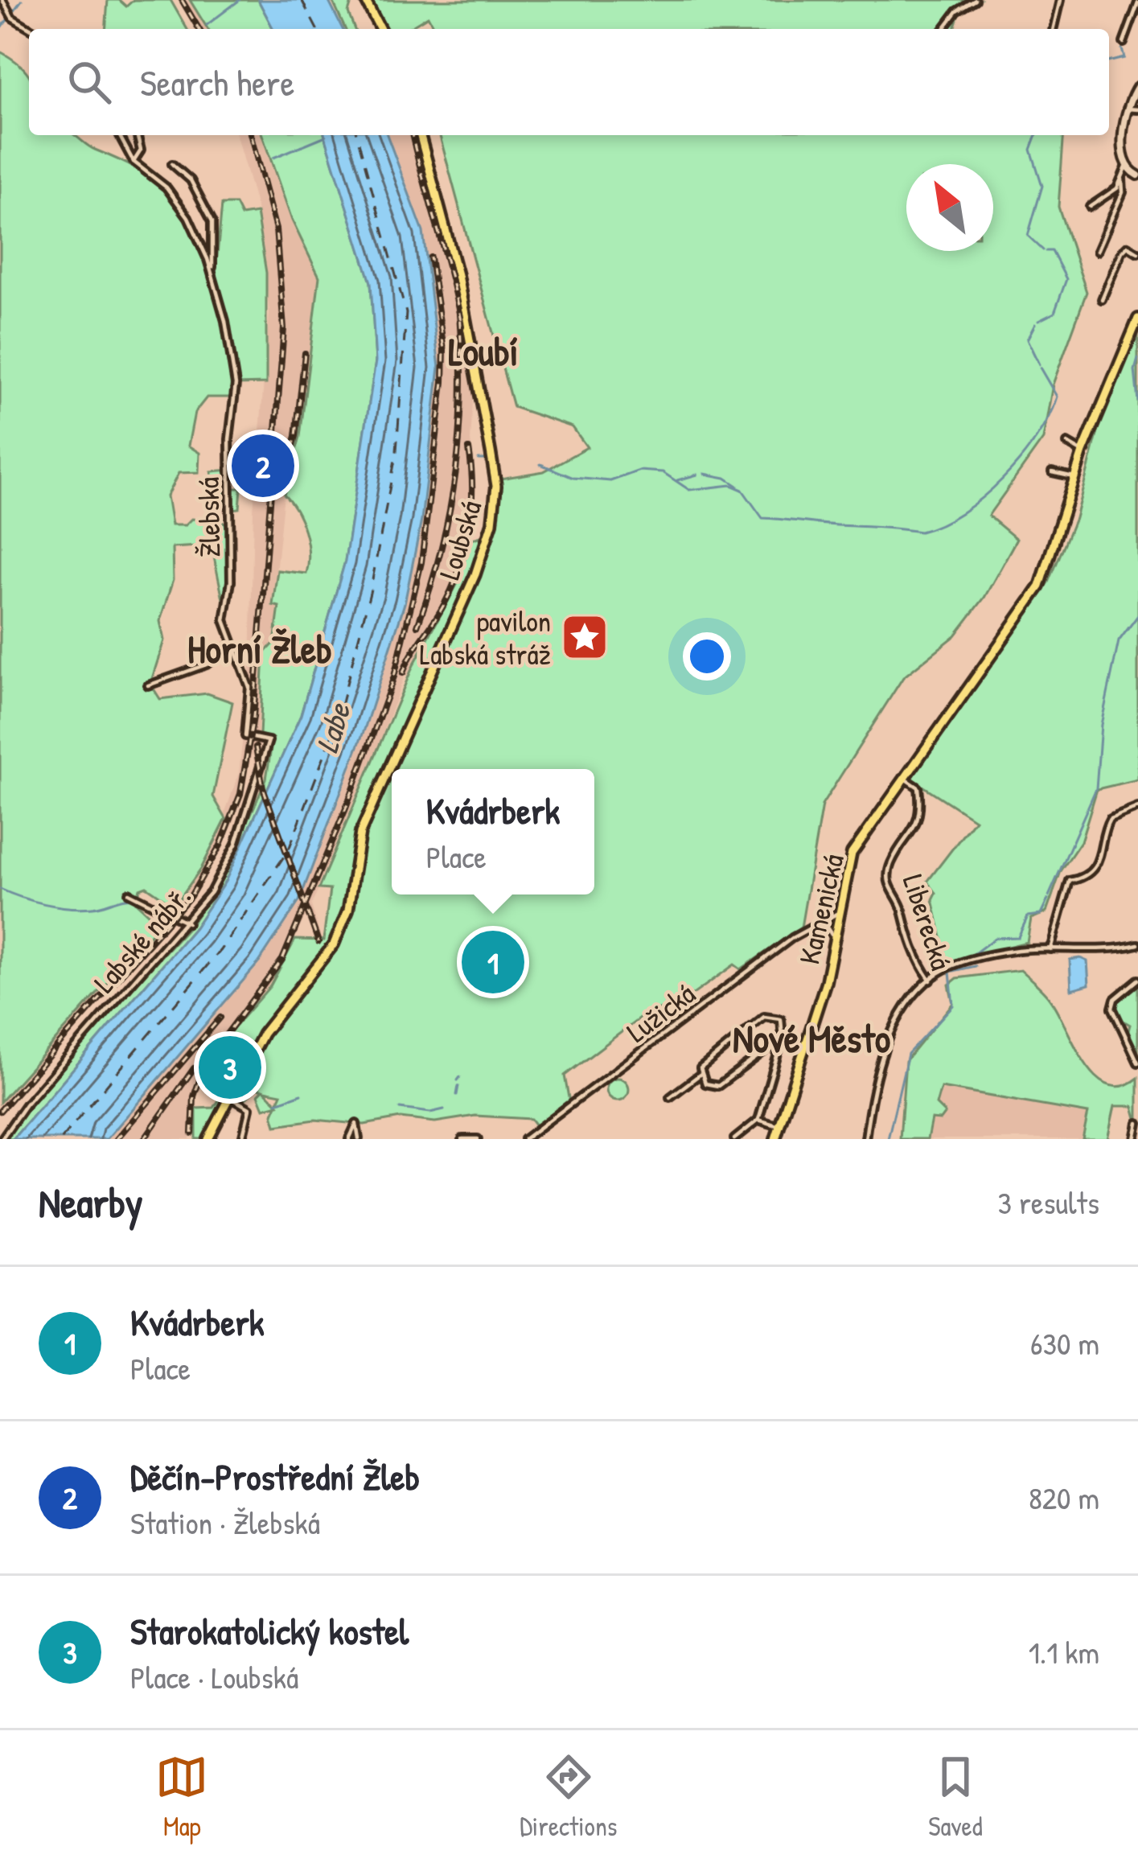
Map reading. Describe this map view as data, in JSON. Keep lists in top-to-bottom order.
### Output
{
  "streets": {
    "main road": ["Loubská", "Kamenická"],
    "street": [
      "Žlebská",
      "Liberecká",
      "Labské nábř.",
      "Lužická"
    ]
  },
  "crossings": [
    ["Žlebská", "Labské nábř."],
    ["Kamenická", "Liberecká"],
    ["Kamenická", "Lužická"]
  ],
  "districts": ["Loubí", "Horní Žleb", "Nové Město"],
  "water": ["Labe"],
  "places": {
    "place": ["pavilon Labská stráž"]
  },
  "north": "top left",
  "page": {
    "search": "Search here",
    "pins": ["2", "1", "3"],
    "popup": ["Kvádrberk", "Place"],
    "heading": ["Nearby", "3 results"],
    "list": [
      {
        "mark": "1",
        "name": "Kvádrberk",
        "note": "Place",
        "value": "630 m"
      },
      {
        "mark": "2",
        "name": "Děčín-Prostřední Žleb",
        "note": "Station · Žlebská",
        "value": "820 m"
      },
      {
        "mark": "3",
        "name": "Starokatolický kostel",
        "note": "Place · Loubská",
        "value": "1.1 km"
      }
    ],
    "nav": ["Map", "Directions", "Saved"]
  }
}
